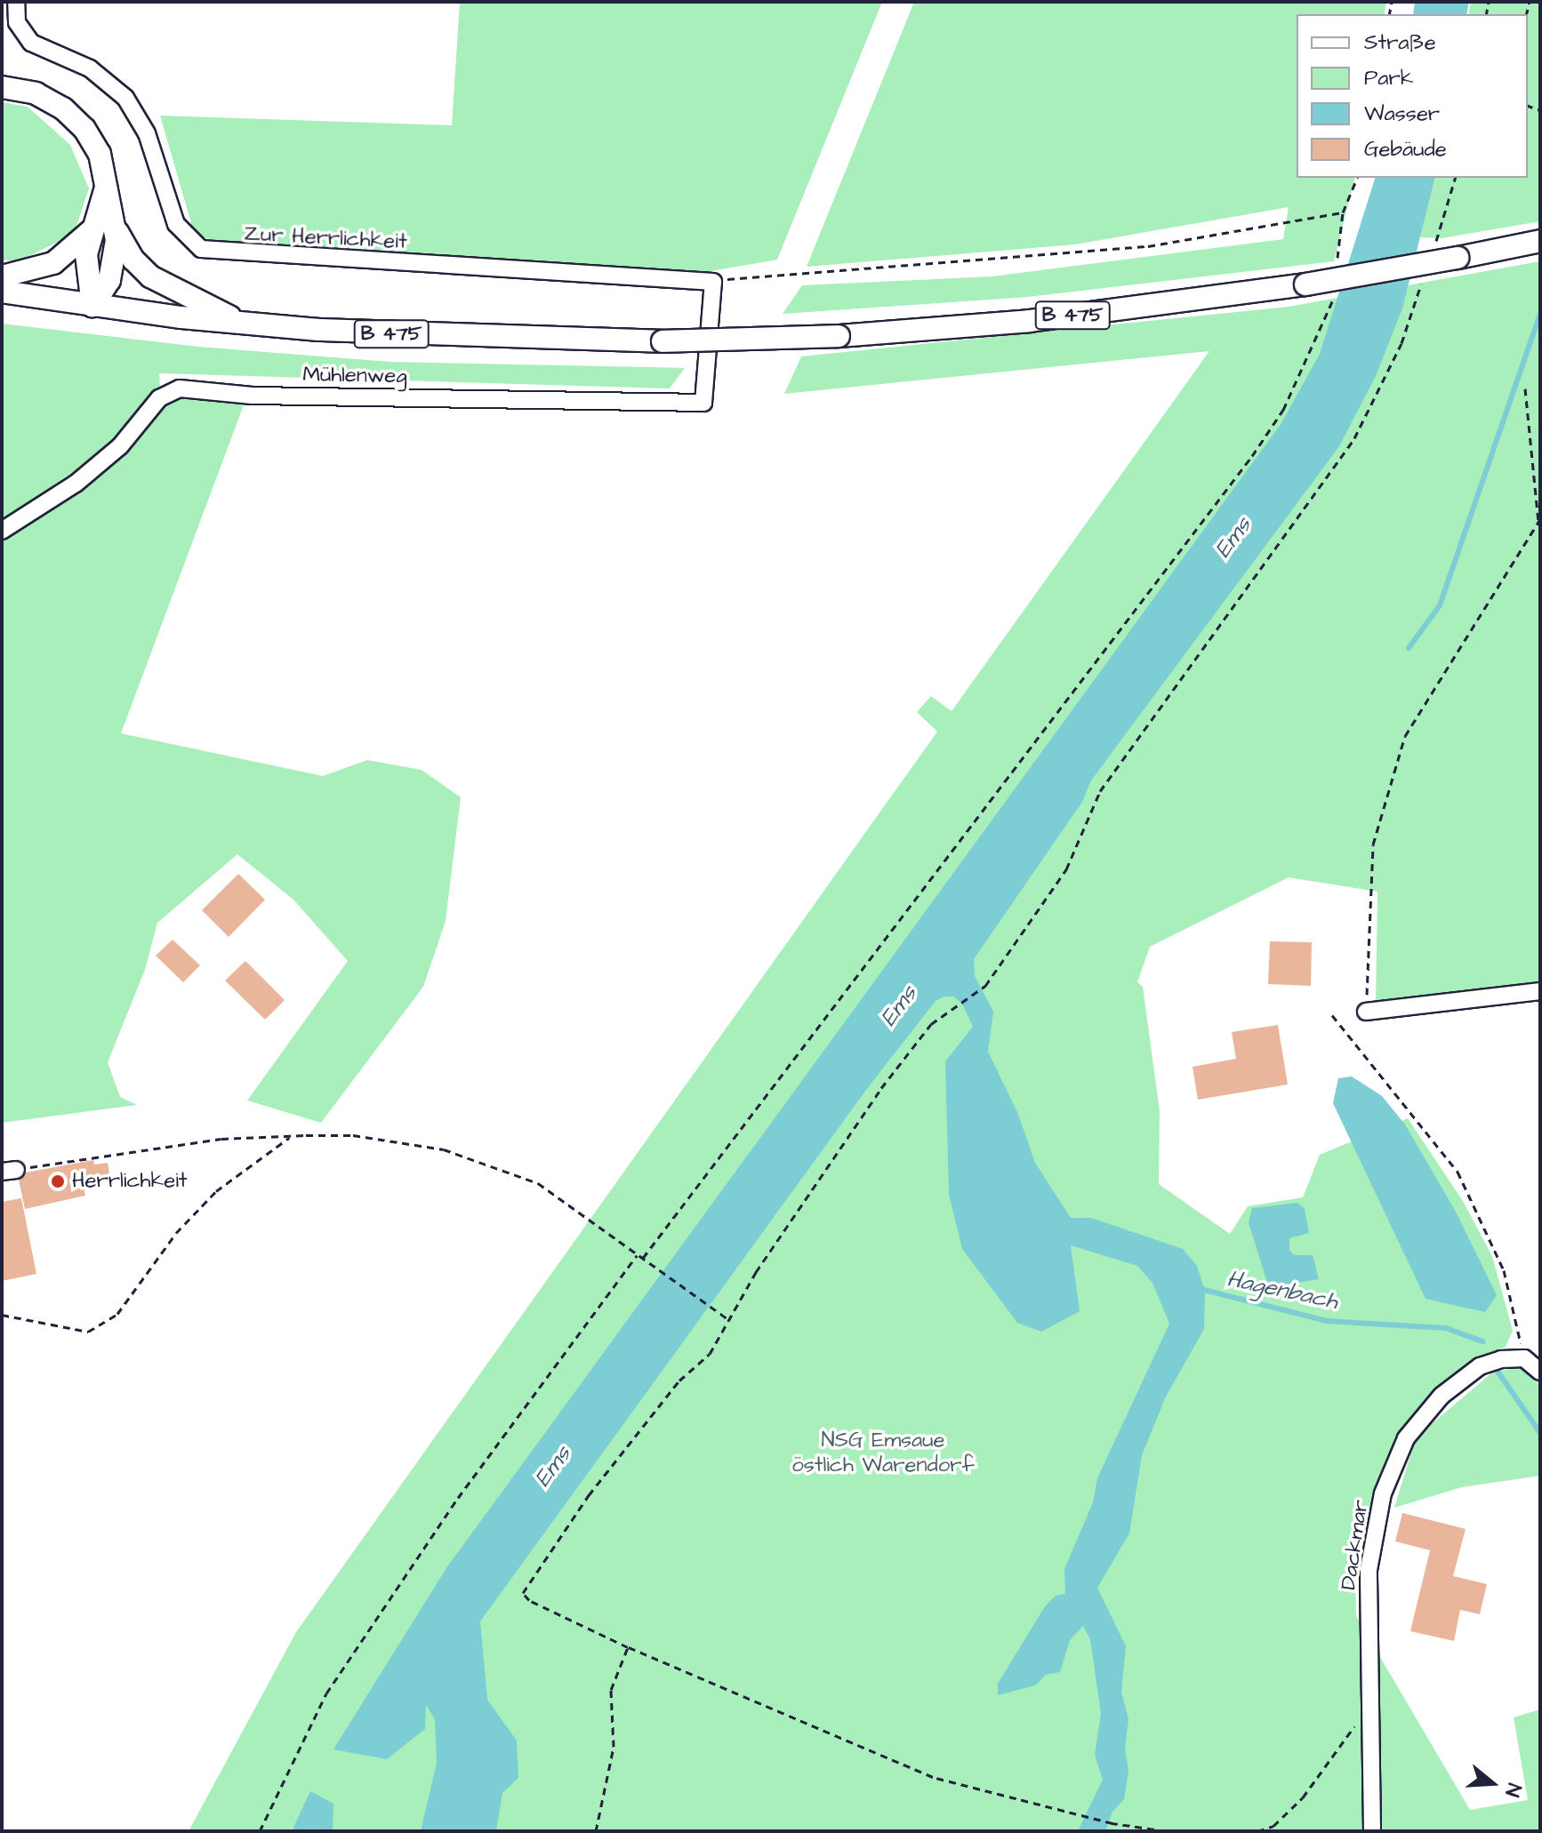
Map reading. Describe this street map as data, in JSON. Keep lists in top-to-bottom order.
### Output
{
  "streets": {
    "main road": ["B 475"],
    "street": ["Zur Herrlichkeit", "Mühlenweg", "Dackmar"]
  },
  "crossings": [
    ["Zur Herrlichkeit", "Mühlenweg"]
  ],
  "water": ["Ems", "Hagenbach"],
  "parks": ["NSG Emsaue östlich Warendorf"],
  "places": ["Herrlichkeit"],
  "legend": [
    "Straße",
    "Park",
    "Wasser",
    "Gebäude"
  ],
  "north": "right"
}
